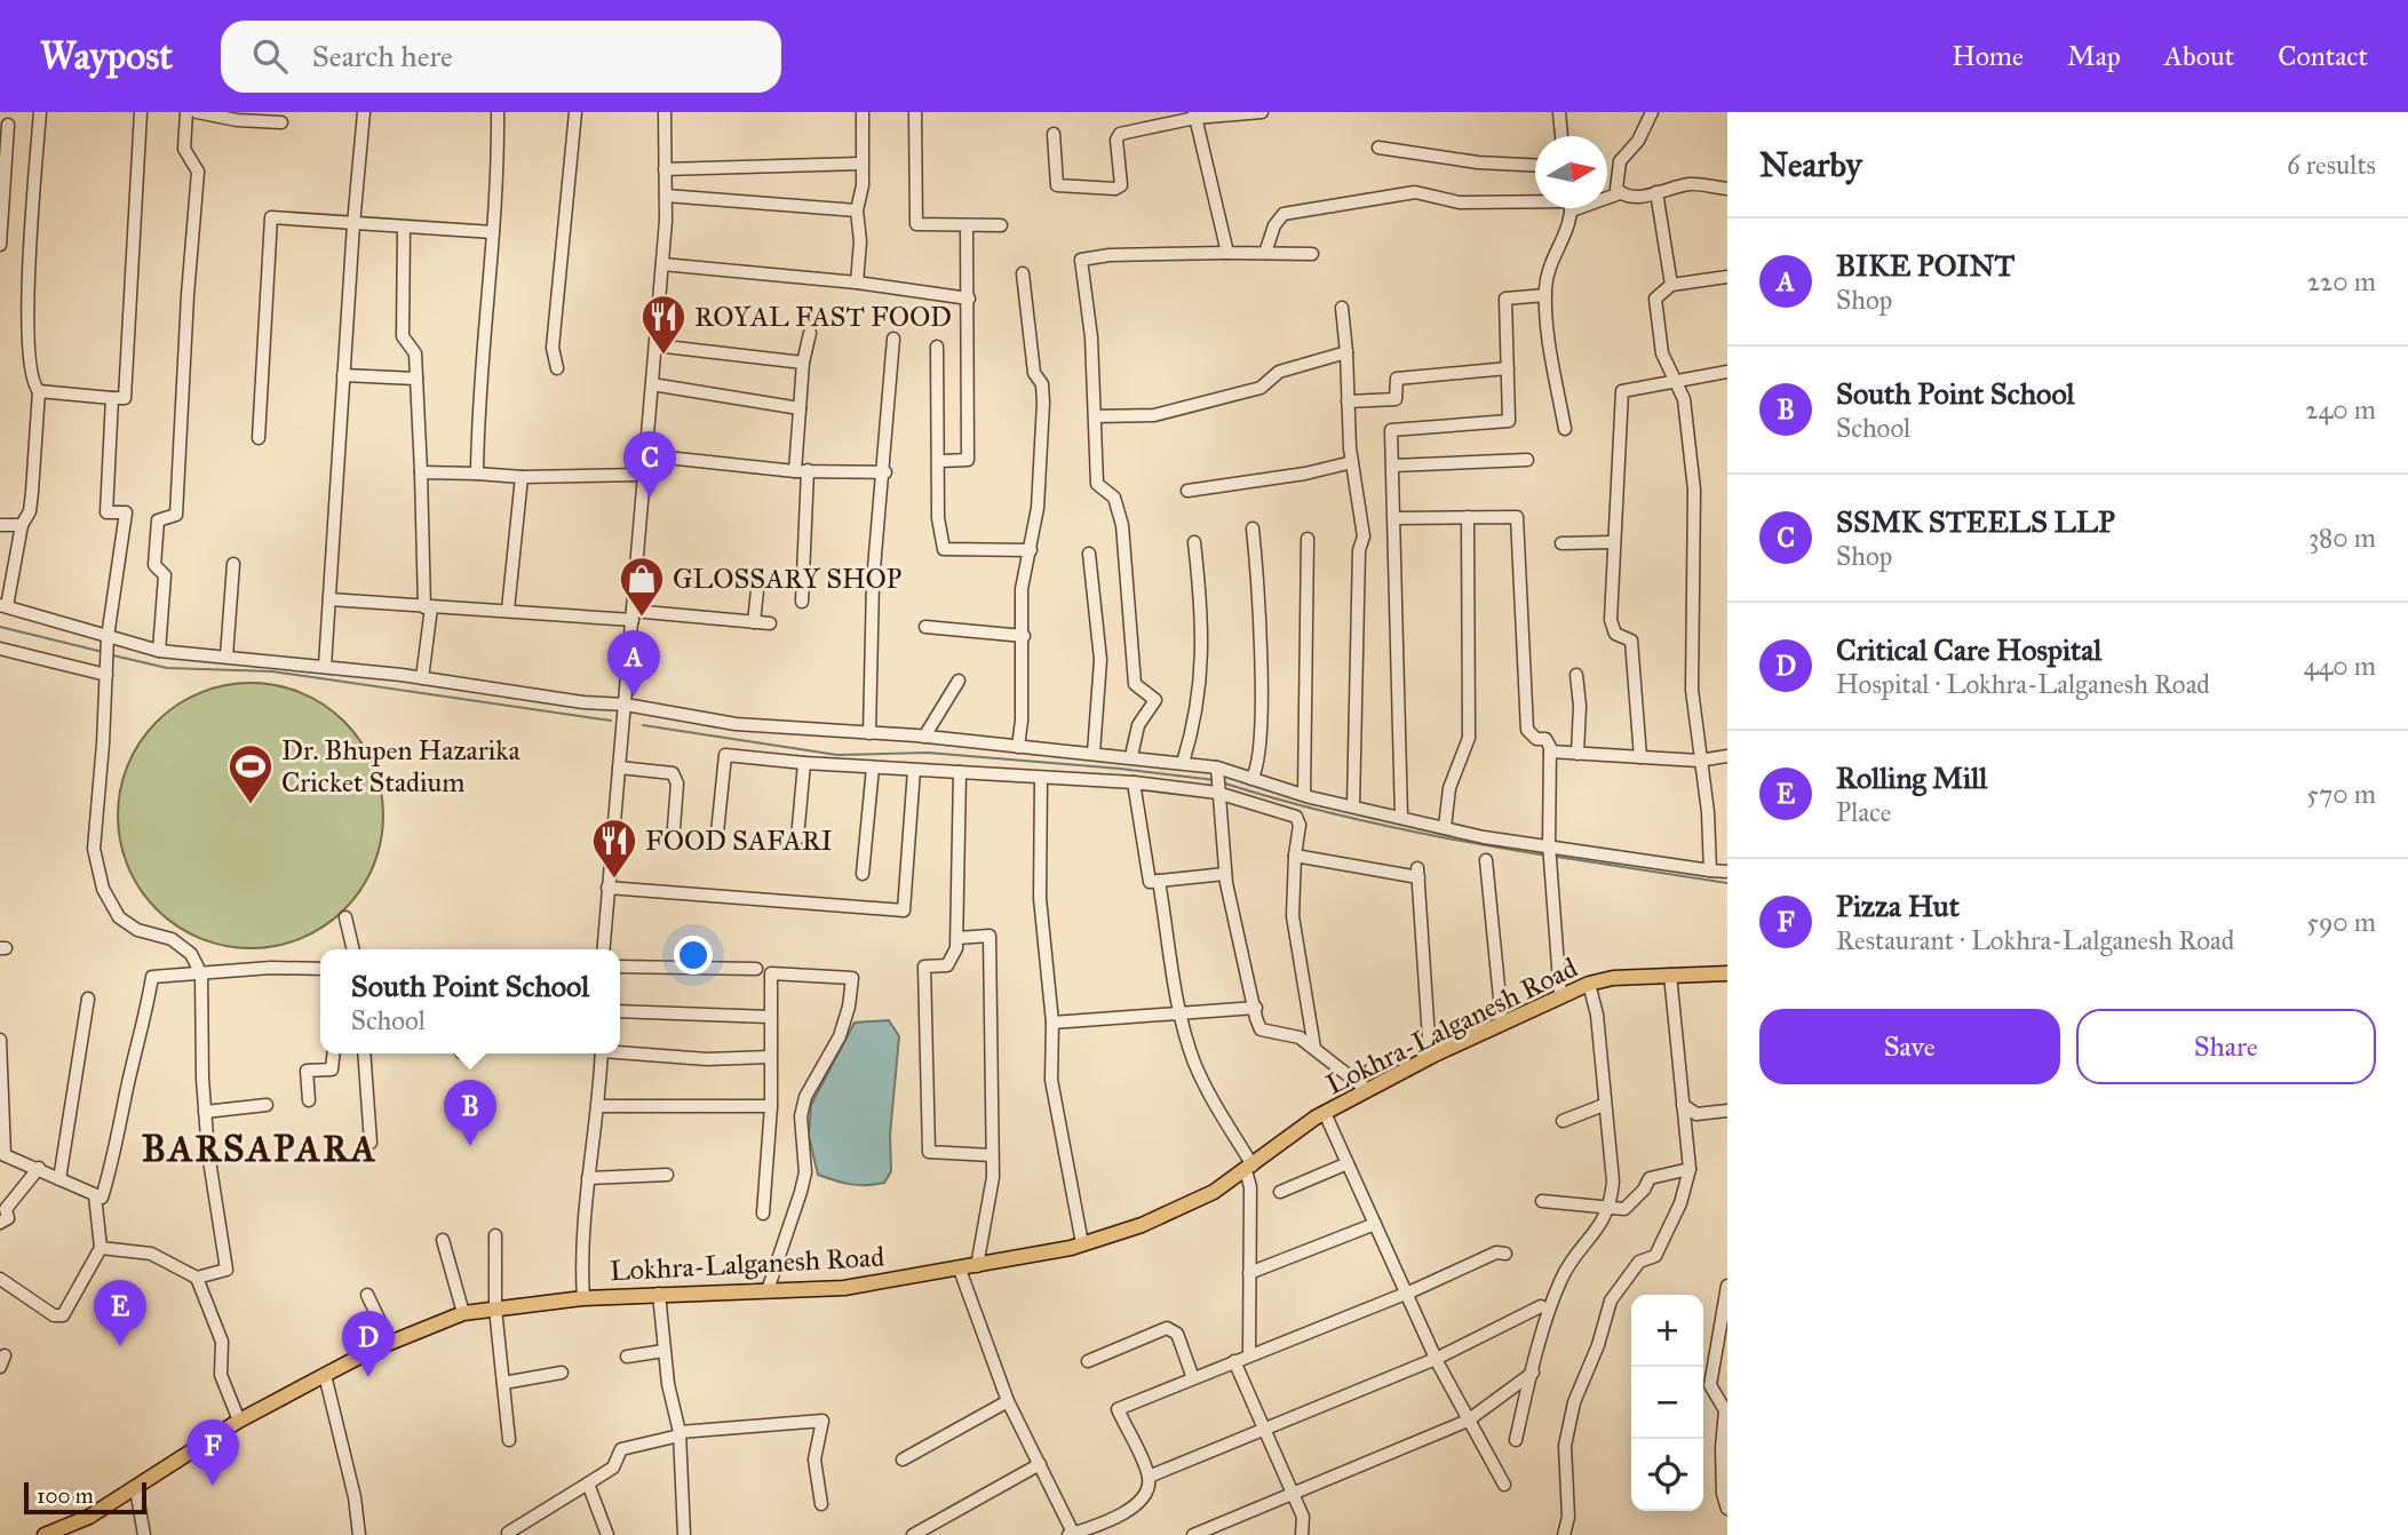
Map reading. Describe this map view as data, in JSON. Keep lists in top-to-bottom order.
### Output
{
  "streets": {
    "main road": ["Lokhra-Lalganesh Road"]
  },
  "districts": ["BARSAPARA"],
  "places": {
    "restaurant": ["ROYAL FAST FOOD", "FOOD SAFARI"],
    "shop": ["GLOSSARY SHOP"],
    "sports": ["Dr. Bhupen Hazarika Cricket Stadium"]
  },
  "scale_bar": "100 m",
  "north": "right",
  "page": {
    "header": "Waypost",
    "search": "Search here",
    "nav": [
      "Home",
      "Map",
      "About",
      "Contact"
    ],
    "heading": ["Nearby", "6 results"],
    "list": [
      {
        "mark": "A",
        "name": "BIKE POINT",
        "note": "Shop",
        "value": "220 m"
      },
      {
        "mark": "B",
        "name": "South Point School",
        "note": "School",
        "value": "240 m"
      },
      {
        "mark": "C",
        "name": "SSMK STEELS LLP",
        "note": "Shop",
        "value": "380 m"
      },
      {
        "mark": "D",
        "name": "Critical Care Hospital",
        "note": "Hospital · Lokhra-Lalganesh Road",
        "value": "440 m"
      },
      {
        "mark": "E",
        "name": "Rolling Mill",
        "note": "Place",
        "value": "570 m"
      },
      {
        "mark": "F",
        "name": "Pizza Hut",
        "note": "Restaurant · Lokhra-Lalganesh Road",
        "value": "590 m"
      }
    ],
    "pins": [
      "C",
      "A",
      "B",
      "E",
      "D",
      "F"
    ],
    "popup": ["South Point School", "School"],
    "buttons": ["Save", "Share"],
    "map_buttons": ["+", "−"],
    "scale": "100 m"
  }
}
